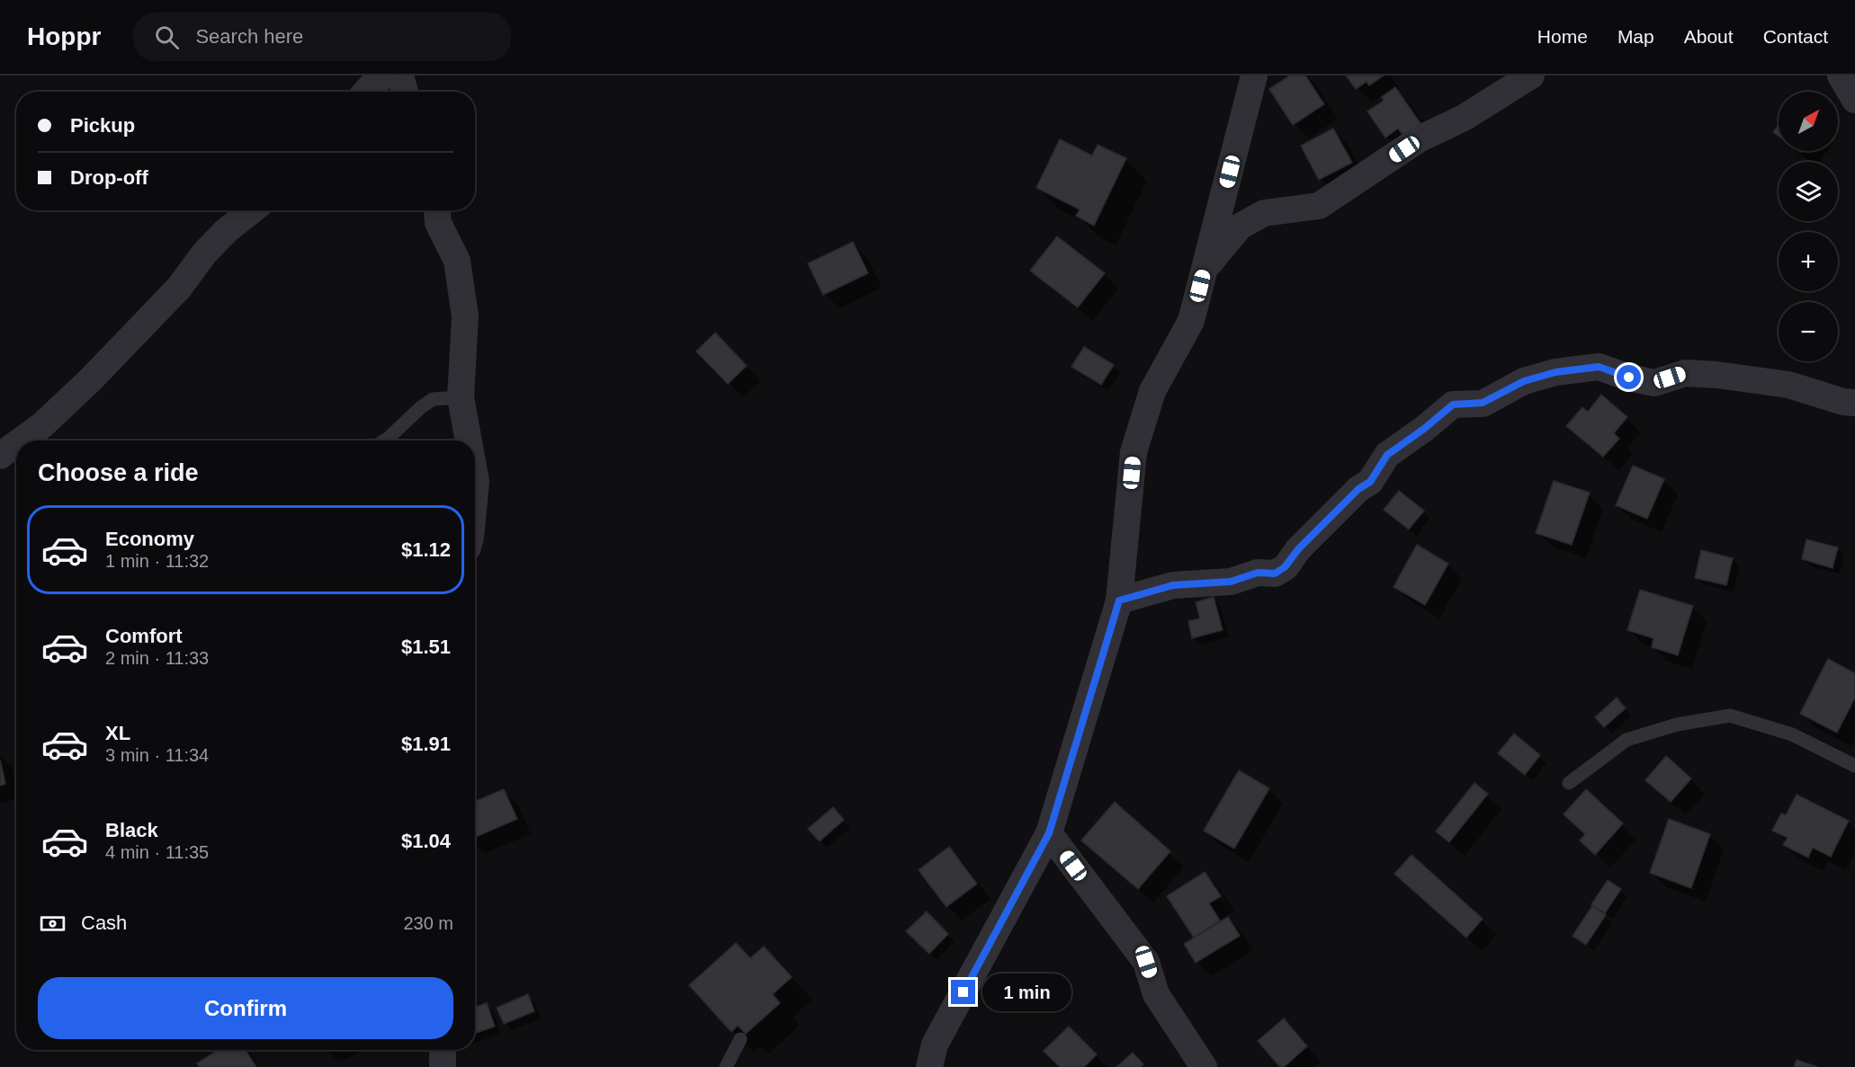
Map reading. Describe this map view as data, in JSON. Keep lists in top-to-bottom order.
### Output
{
  "north": "top right",
  "page": {
    "header": "Hoppr",
    "search": "Search here",
    "nav": [
      "Home",
      "Map",
      "About",
      "Contact"
    ],
    "map_buttons": ["+", "−"],
    "banner": ["Pickup", "Drop-off"],
    "heading": "Choose a ride",
    "list": [
      {
        "name": "Economy",
        "note": "1 min · 11:32",
        "value": "$1.12"
      },
      {
        "name": "Comfort",
        "note": "2 min · 11:33",
        "value": "$1.51"
      },
      {
        "name": "XL",
        "note": "3 min · 11:34",
        "value": "$1.91"
      },
      {
        "name": "Black",
        "note": "4 min · 11:35",
        "value": "$1.04"
      }
    ],
    "pay": ["Cash", "230 m"],
    "buttons": "Confirm",
    "bubble": "1 min"
  }
}
